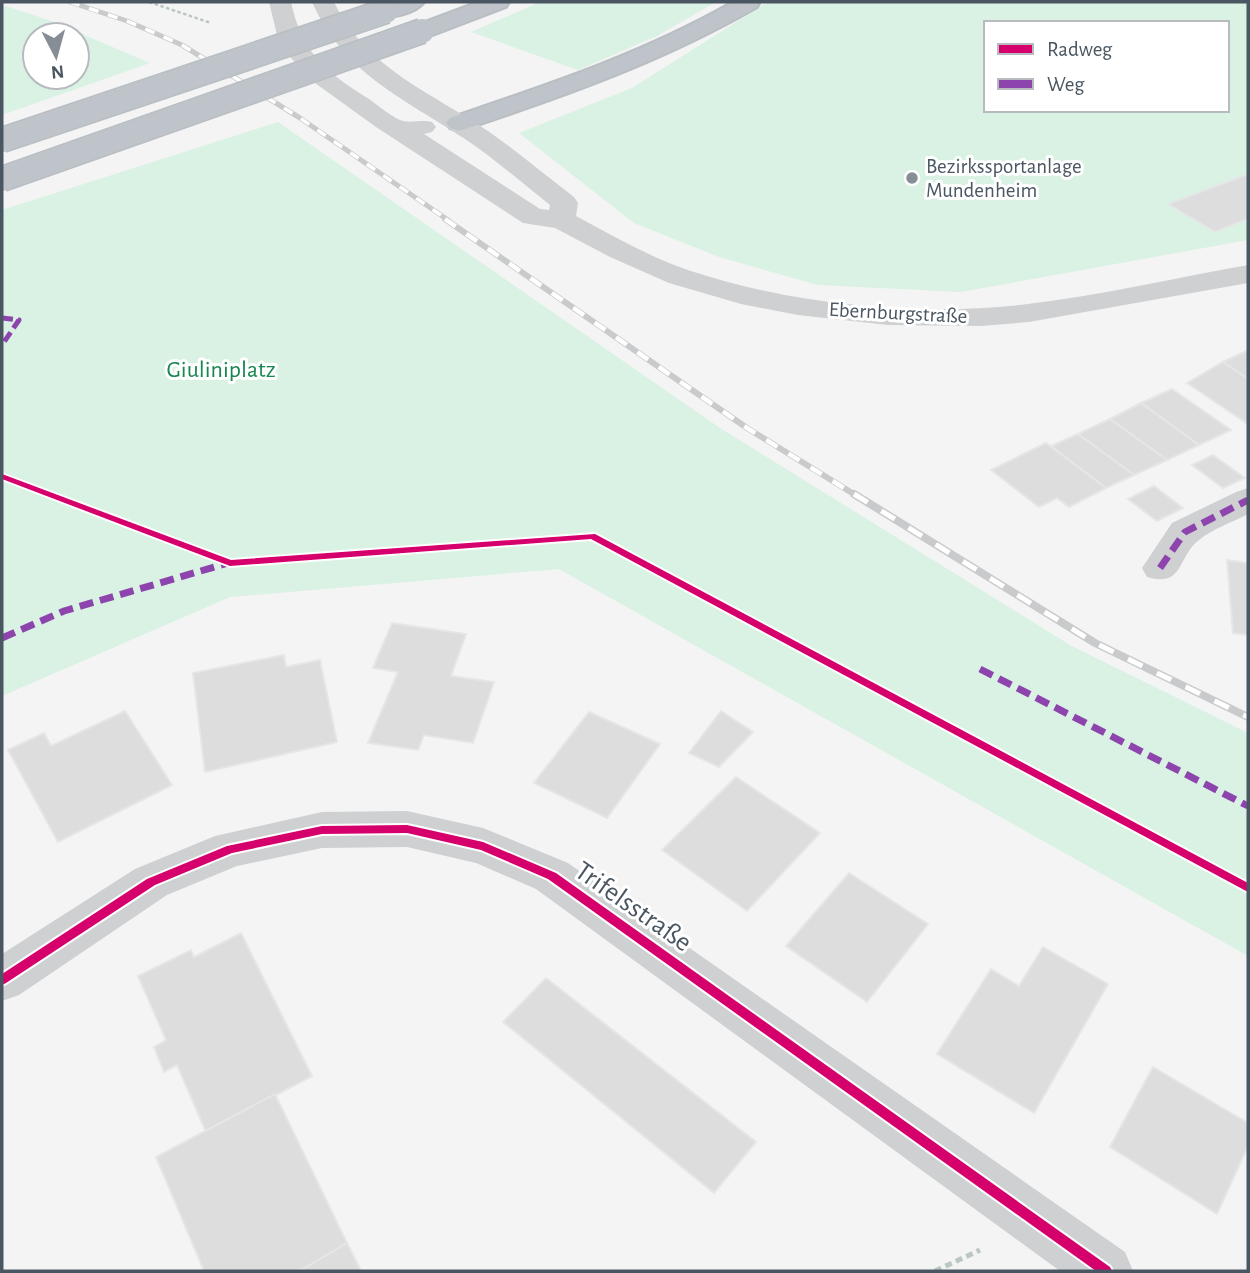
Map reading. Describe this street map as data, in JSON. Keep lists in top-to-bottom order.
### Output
{
  "streets": {
    "street": ["Ebernburgstraße", "Trifelsstraße"]
  },
  "parks": ["Giuliniplatz"],
  "places": ["Bezirkssportanlage Mundenheim"],
  "legend": ["Radweg", "Weg"],
  "north": "bottom"
}
